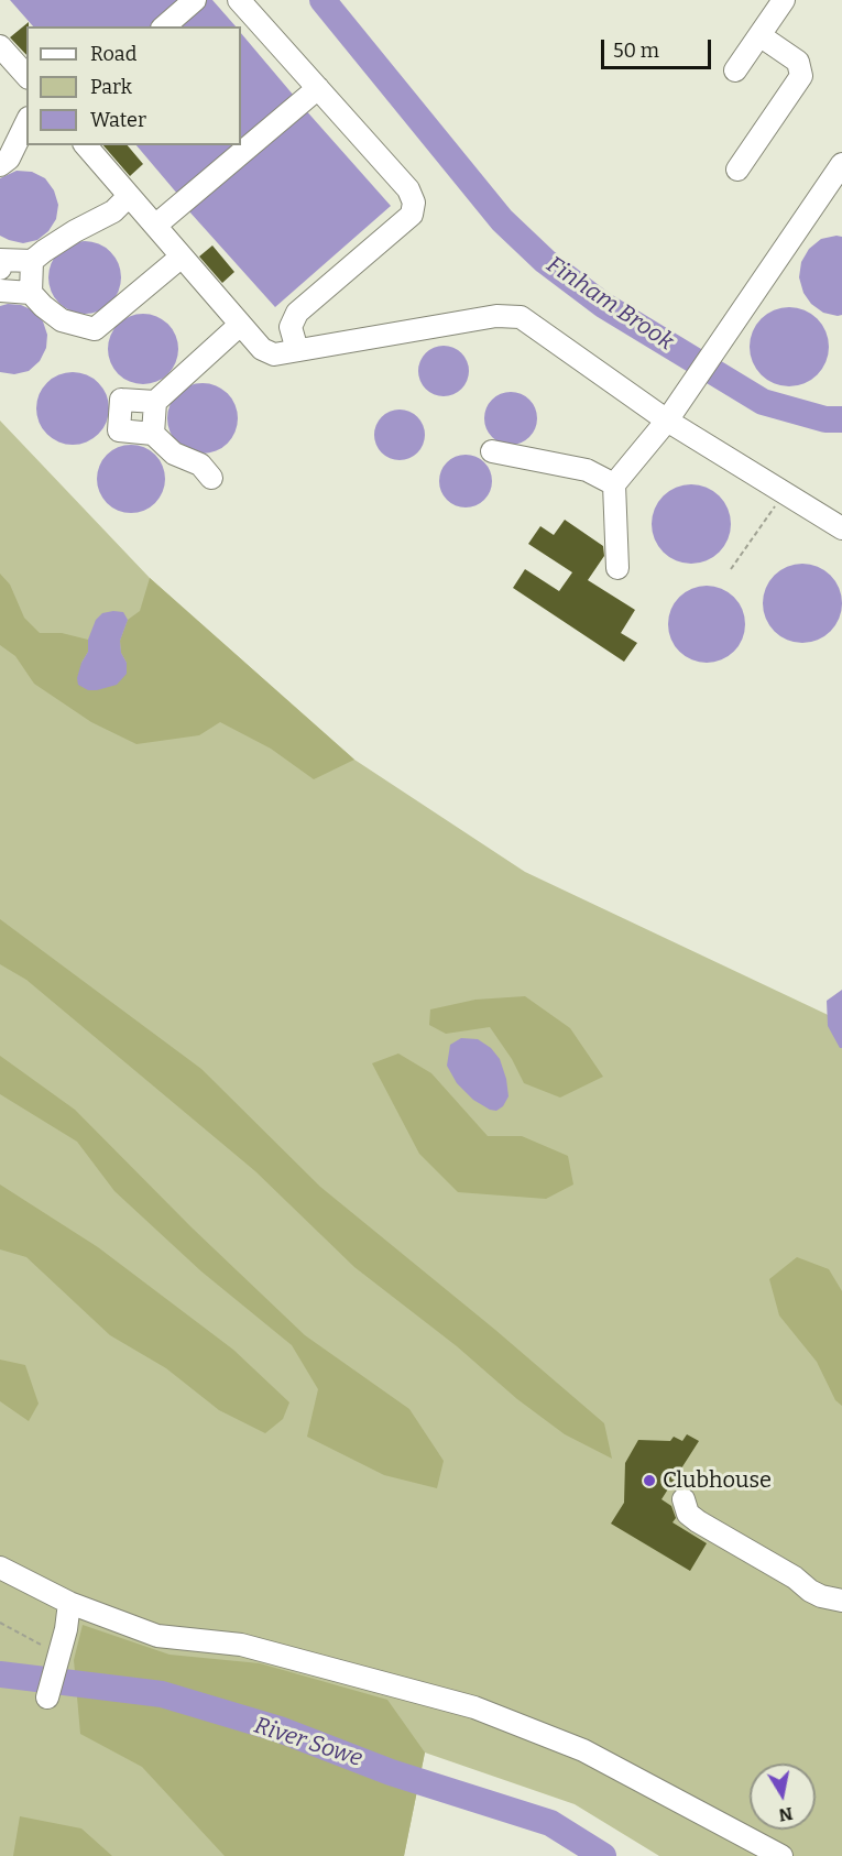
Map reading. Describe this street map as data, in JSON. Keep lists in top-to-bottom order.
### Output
{
  "water": ["Finham Brook", "River Sowe"],
  "places": ["Clubhouse"],
  "legend": ["Road", "Park", "Water"],
  "scale_bar": "50 m",
  "north": "bottom"
}
